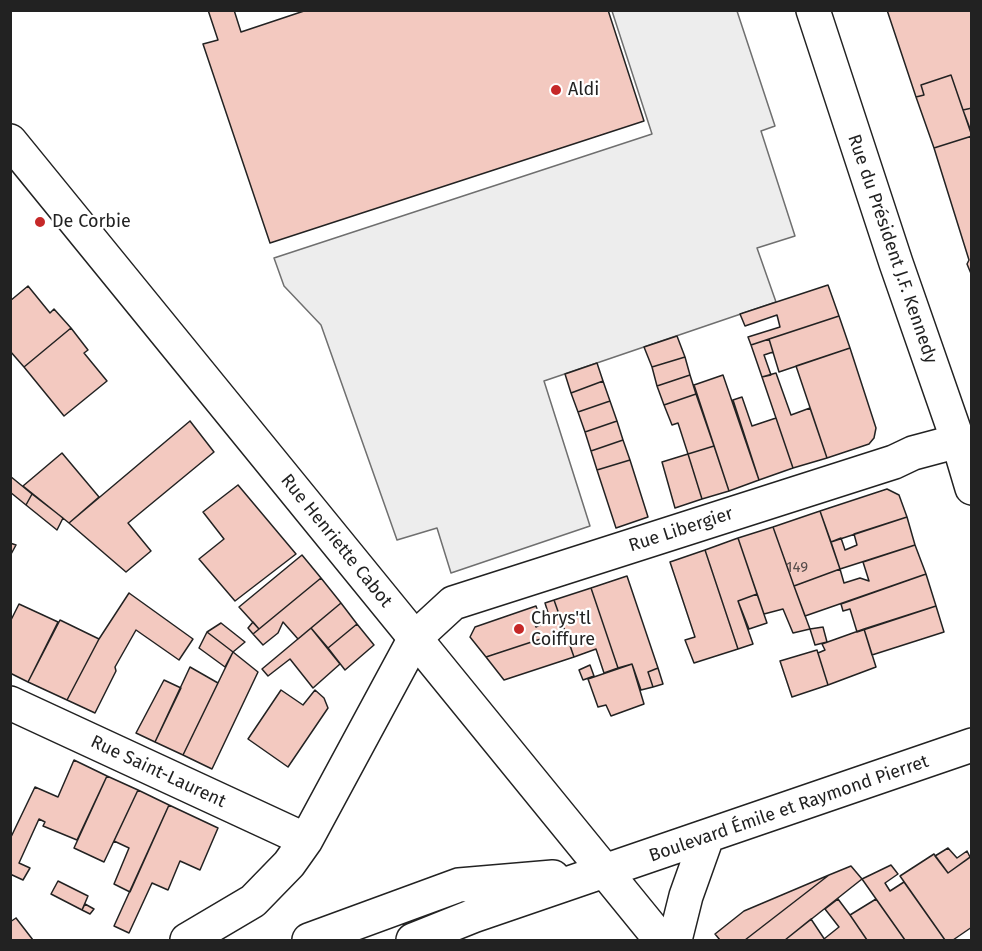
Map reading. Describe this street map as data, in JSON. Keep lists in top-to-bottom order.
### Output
{
  "streets": {
    "street": [
      "Rue du Président J.F. Kennedy",
      "Rue Libergier",
      "Rue Henriette Cabot",
      "Rue Saint-Laurent",
      "Boulevard Émile et Raymond Pierret"
    ]
  },
  "crossings": [
    ["Rue du Président J.F. Kennedy", "Rue Libergier"],
    ["Rue Libergier", "Rue Henriette Cabot"],
    ["Rue Libergier", "Rue Saint-Laurent"],
    ["Rue Henriette Cabot", "Boulevard Émile et Raymond Pierret"]
  ],
  "places": ["Aldi", "De Corbie", "Chrys'tl Coiffure"],
  "house_numbers": ["149"]
}
